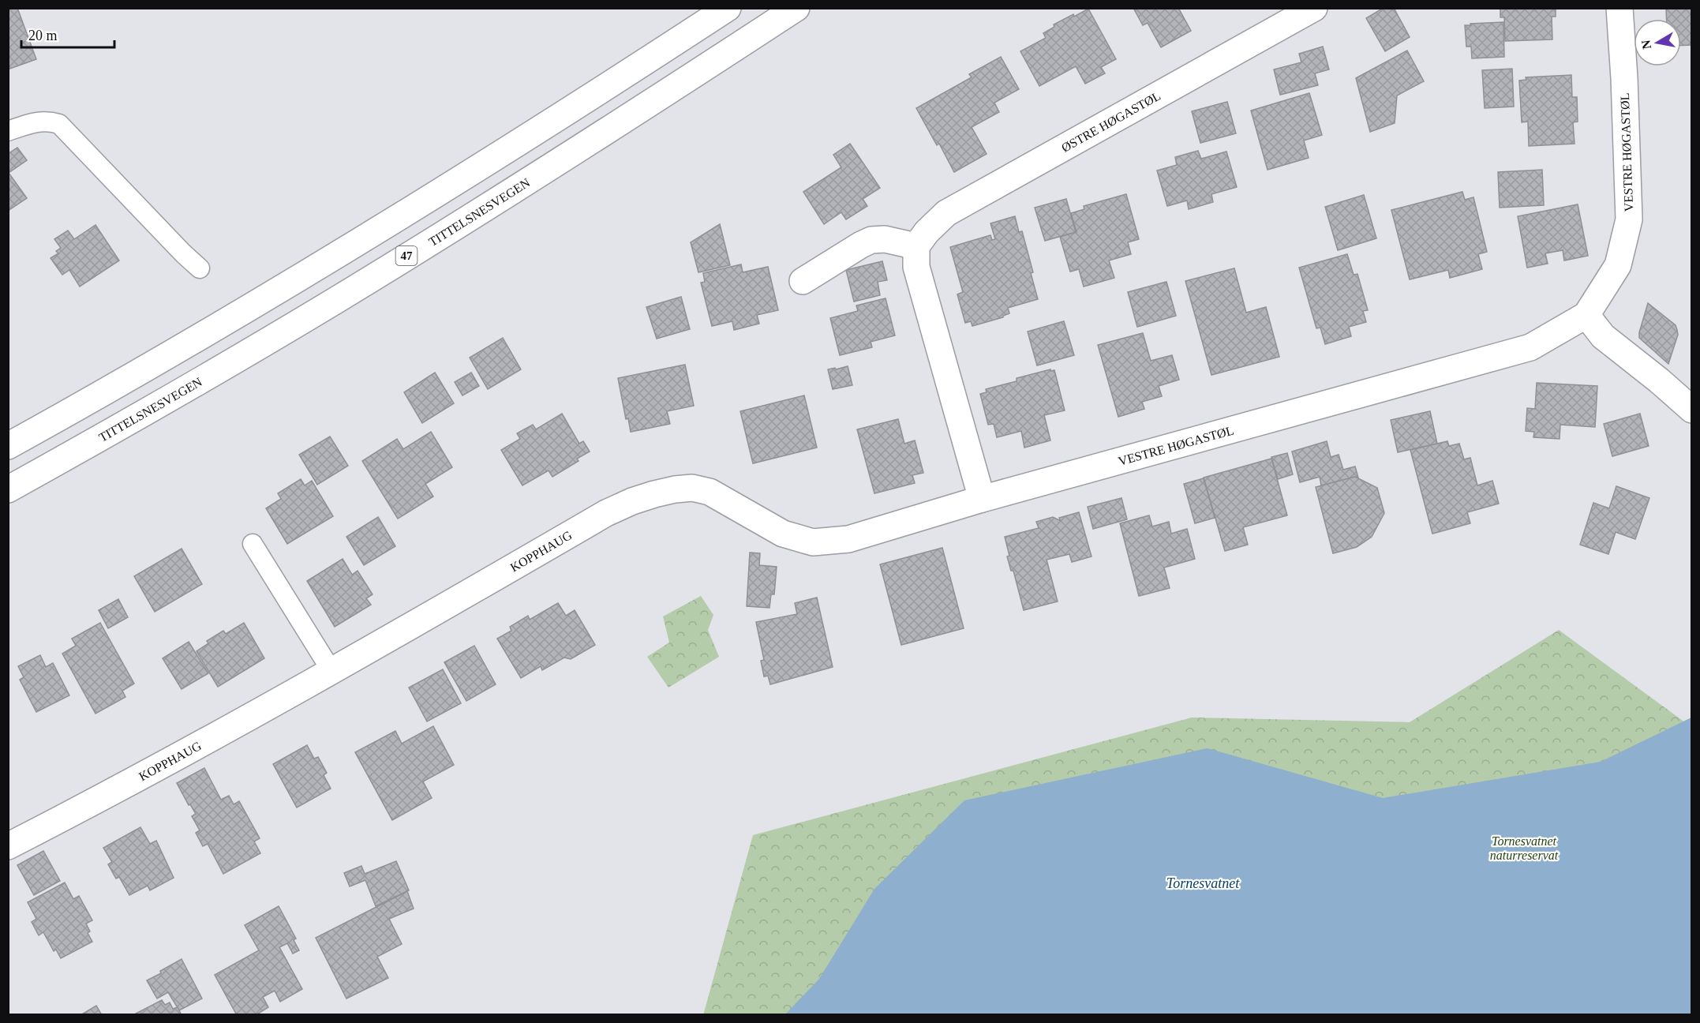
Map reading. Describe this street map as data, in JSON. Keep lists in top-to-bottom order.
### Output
{
  "streets": {
    "street": [
      "ØSTRE HØGASTØL",
      "VESTRE HØGASTØL",
      "TITTELSNESVEGEN",
      "47",
      "KOPPHAUG"
    ]
  },
  "crossings": [
    ["VESTRE HØGASTØL", "KOPPHAUG"]
  ],
  "water": ["Tornesvatnet"],
  "parks": ["Tornesvatnet naturreservat"],
  "scale_bar": "20 m",
  "north": "left"
}
